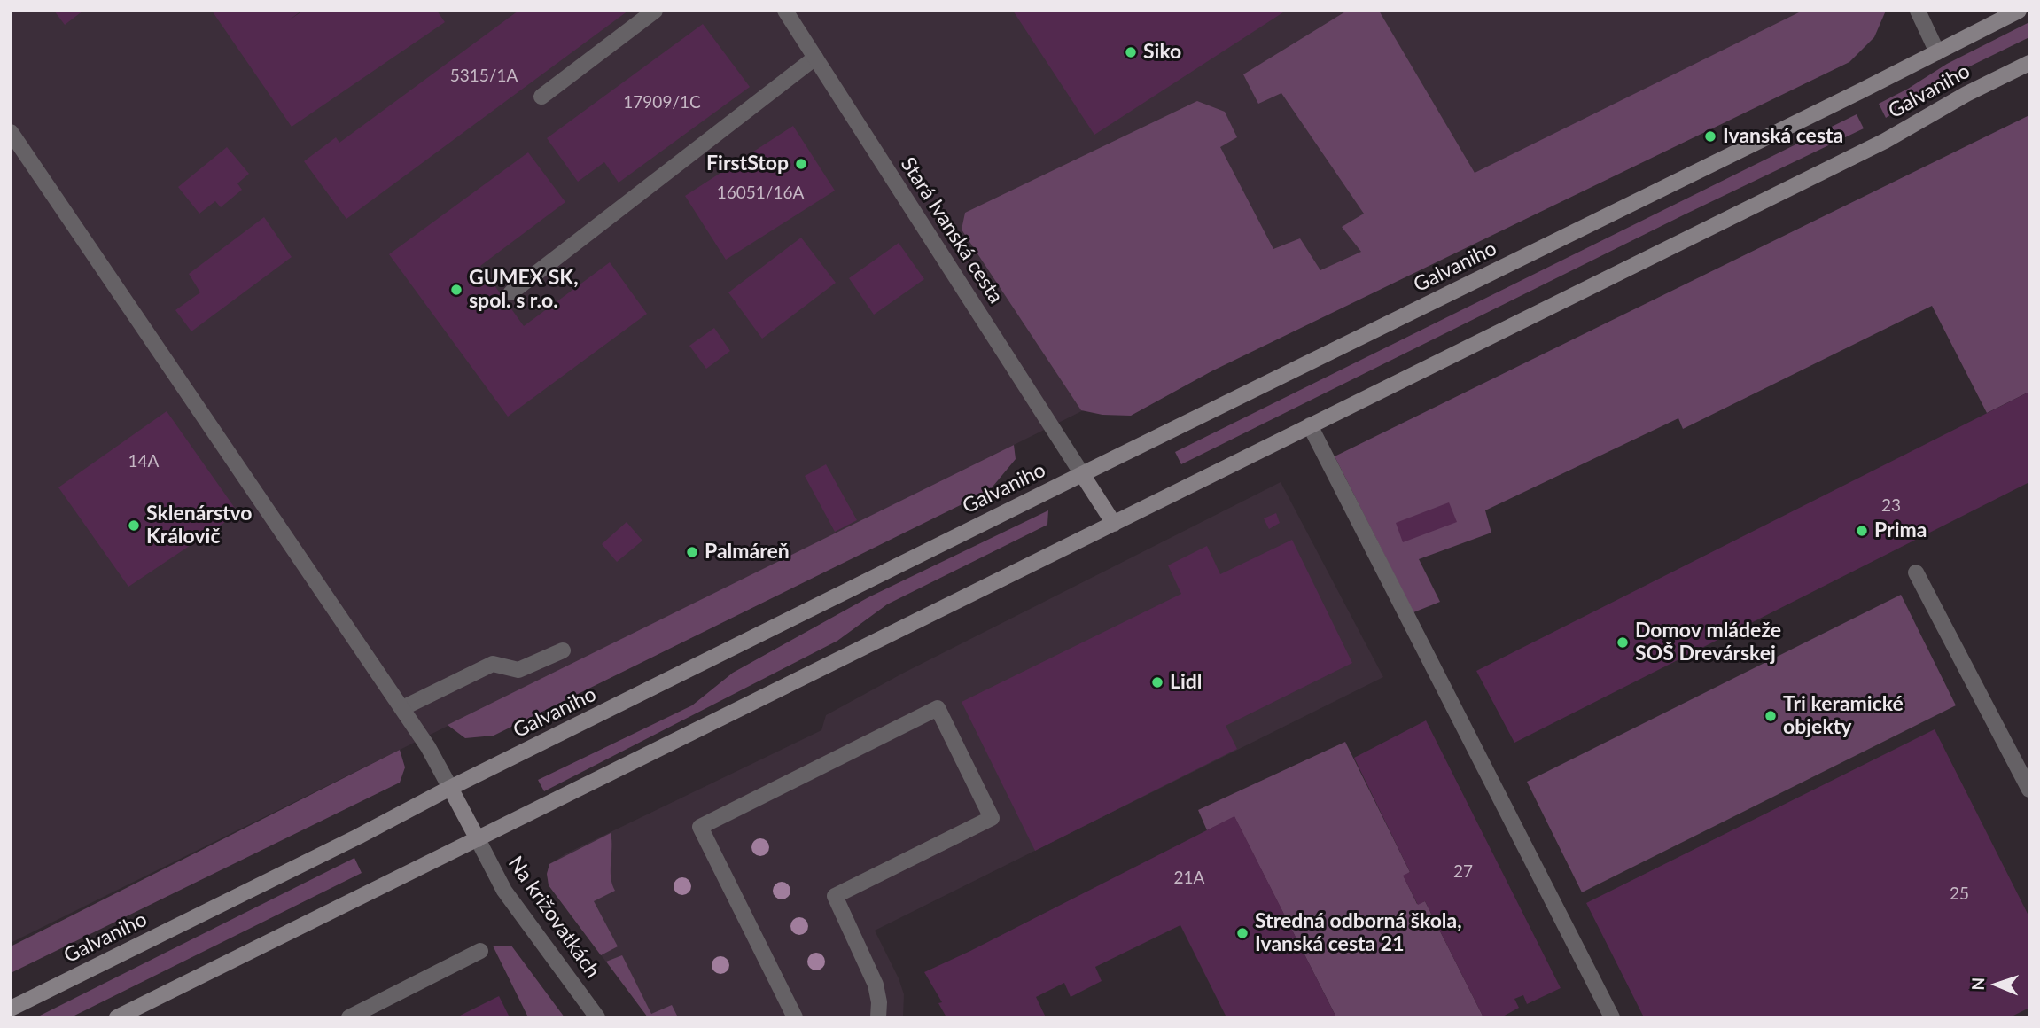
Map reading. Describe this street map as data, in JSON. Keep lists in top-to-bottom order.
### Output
{
  "streets": {
    "main road": ["Galvaniho"],
    "street": ["Stará Ivanská cesta", "Na križovatkách"]
  },
  "crossings": [
    ["Galvaniho", "Stará Ivanská cesta"],
    ["Galvaniho", "Na križovatkách"]
  ],
  "places": [
    "Siko",
    "Ivanská cesta",
    "FirstStop",
    "GUMEX SK, spol. s r.o.",
    "Sklenárstvo Královič",
    "Prima",
    "Palmáreň",
    "Domov mládeže SOŠ Drevárskej",
    "Lidl",
    "Tri keramické objekty",
    "Stredná odborná škola, Ivanská cesta 21"
  ],
  "house_numbers": [
    "5315/1A",
    "17909/1C",
    "16051/16A",
    "14A",
    "23",
    "27",
    "21A",
    "25"
  ],
  "north": "left"
}
